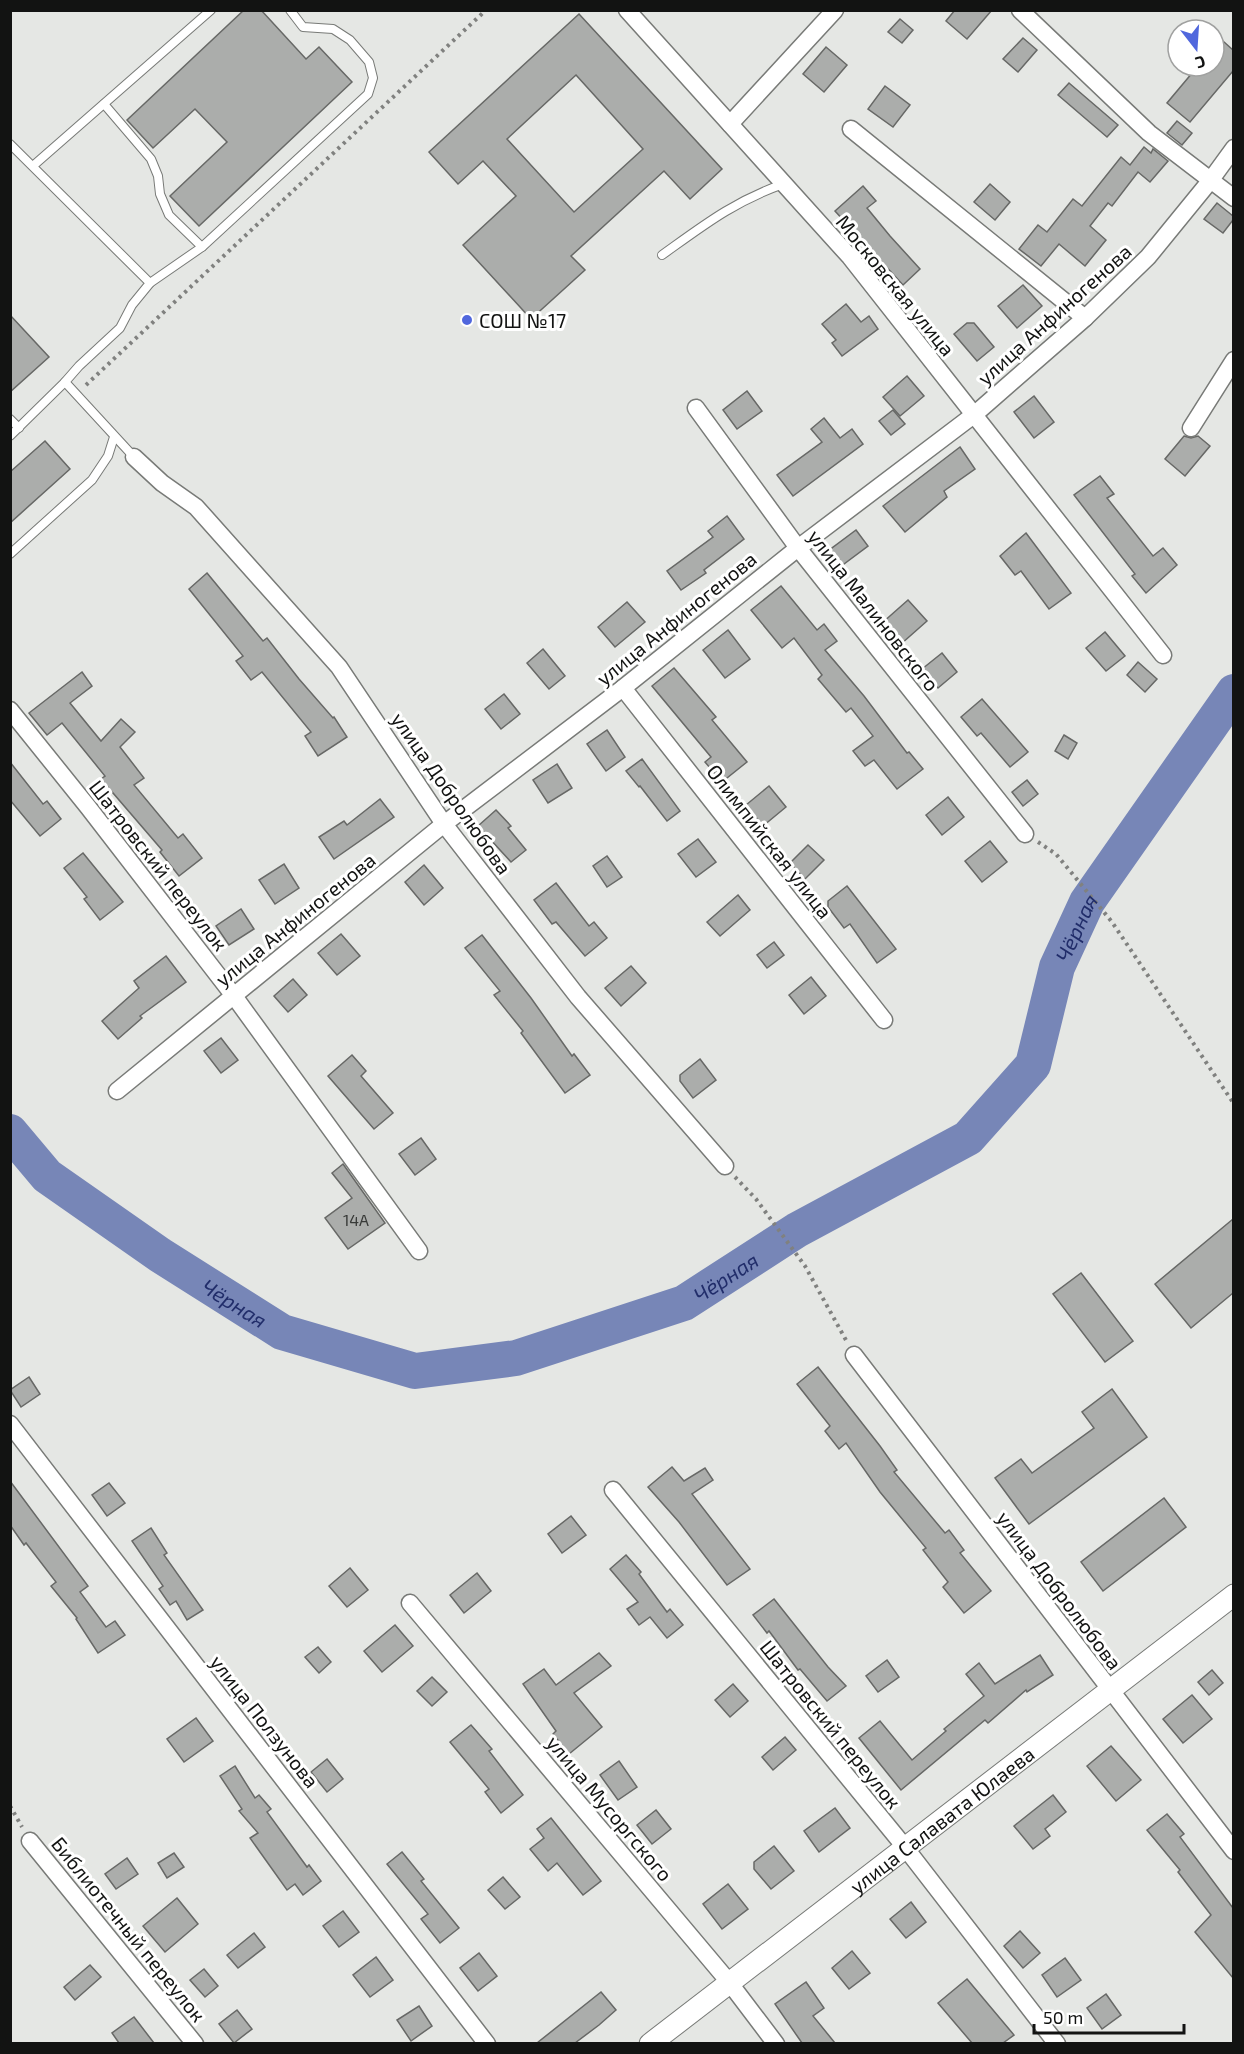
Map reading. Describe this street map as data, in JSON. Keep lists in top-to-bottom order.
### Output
{
  "streets": {
    "street": [
      "Московская улица",
      "улица Анфиногенова",
      "улица Малиновского",
      "улица Добролюбова",
      "Олимпийская улица",
      "Шатровский переулок",
      "улица Ползунова",
      "улица Мусоргского",
      "улица Салавата Юлаева",
      "Библиотечный переулок"
    ]
  },
  "crossings": [
    ["Московская улица", "улица Анфиногенова"],
    ["улица Анфиногенова", "улица Малиновского"],
    ["улица Анфиногенова", "улица Добролюбова"],
    ["улица Анфиногенова", "Олимпийская улица"],
    ["улица Анфиногенова", "Шатровский переулок"],
    ["улица Добролюбова", "улица Салавата Юлаева"],
    ["Шатровский переулок", "улица Салавата Юлаева"],
    ["улица Мусоргского", "улица Салавата Юлаева"]
  ],
  "water": ["Чёрная"],
  "places": ["СОШ №17"],
  "house_numbers": ["14А"],
  "scale_bar": "50 m",
  "north": "bottom"
}
